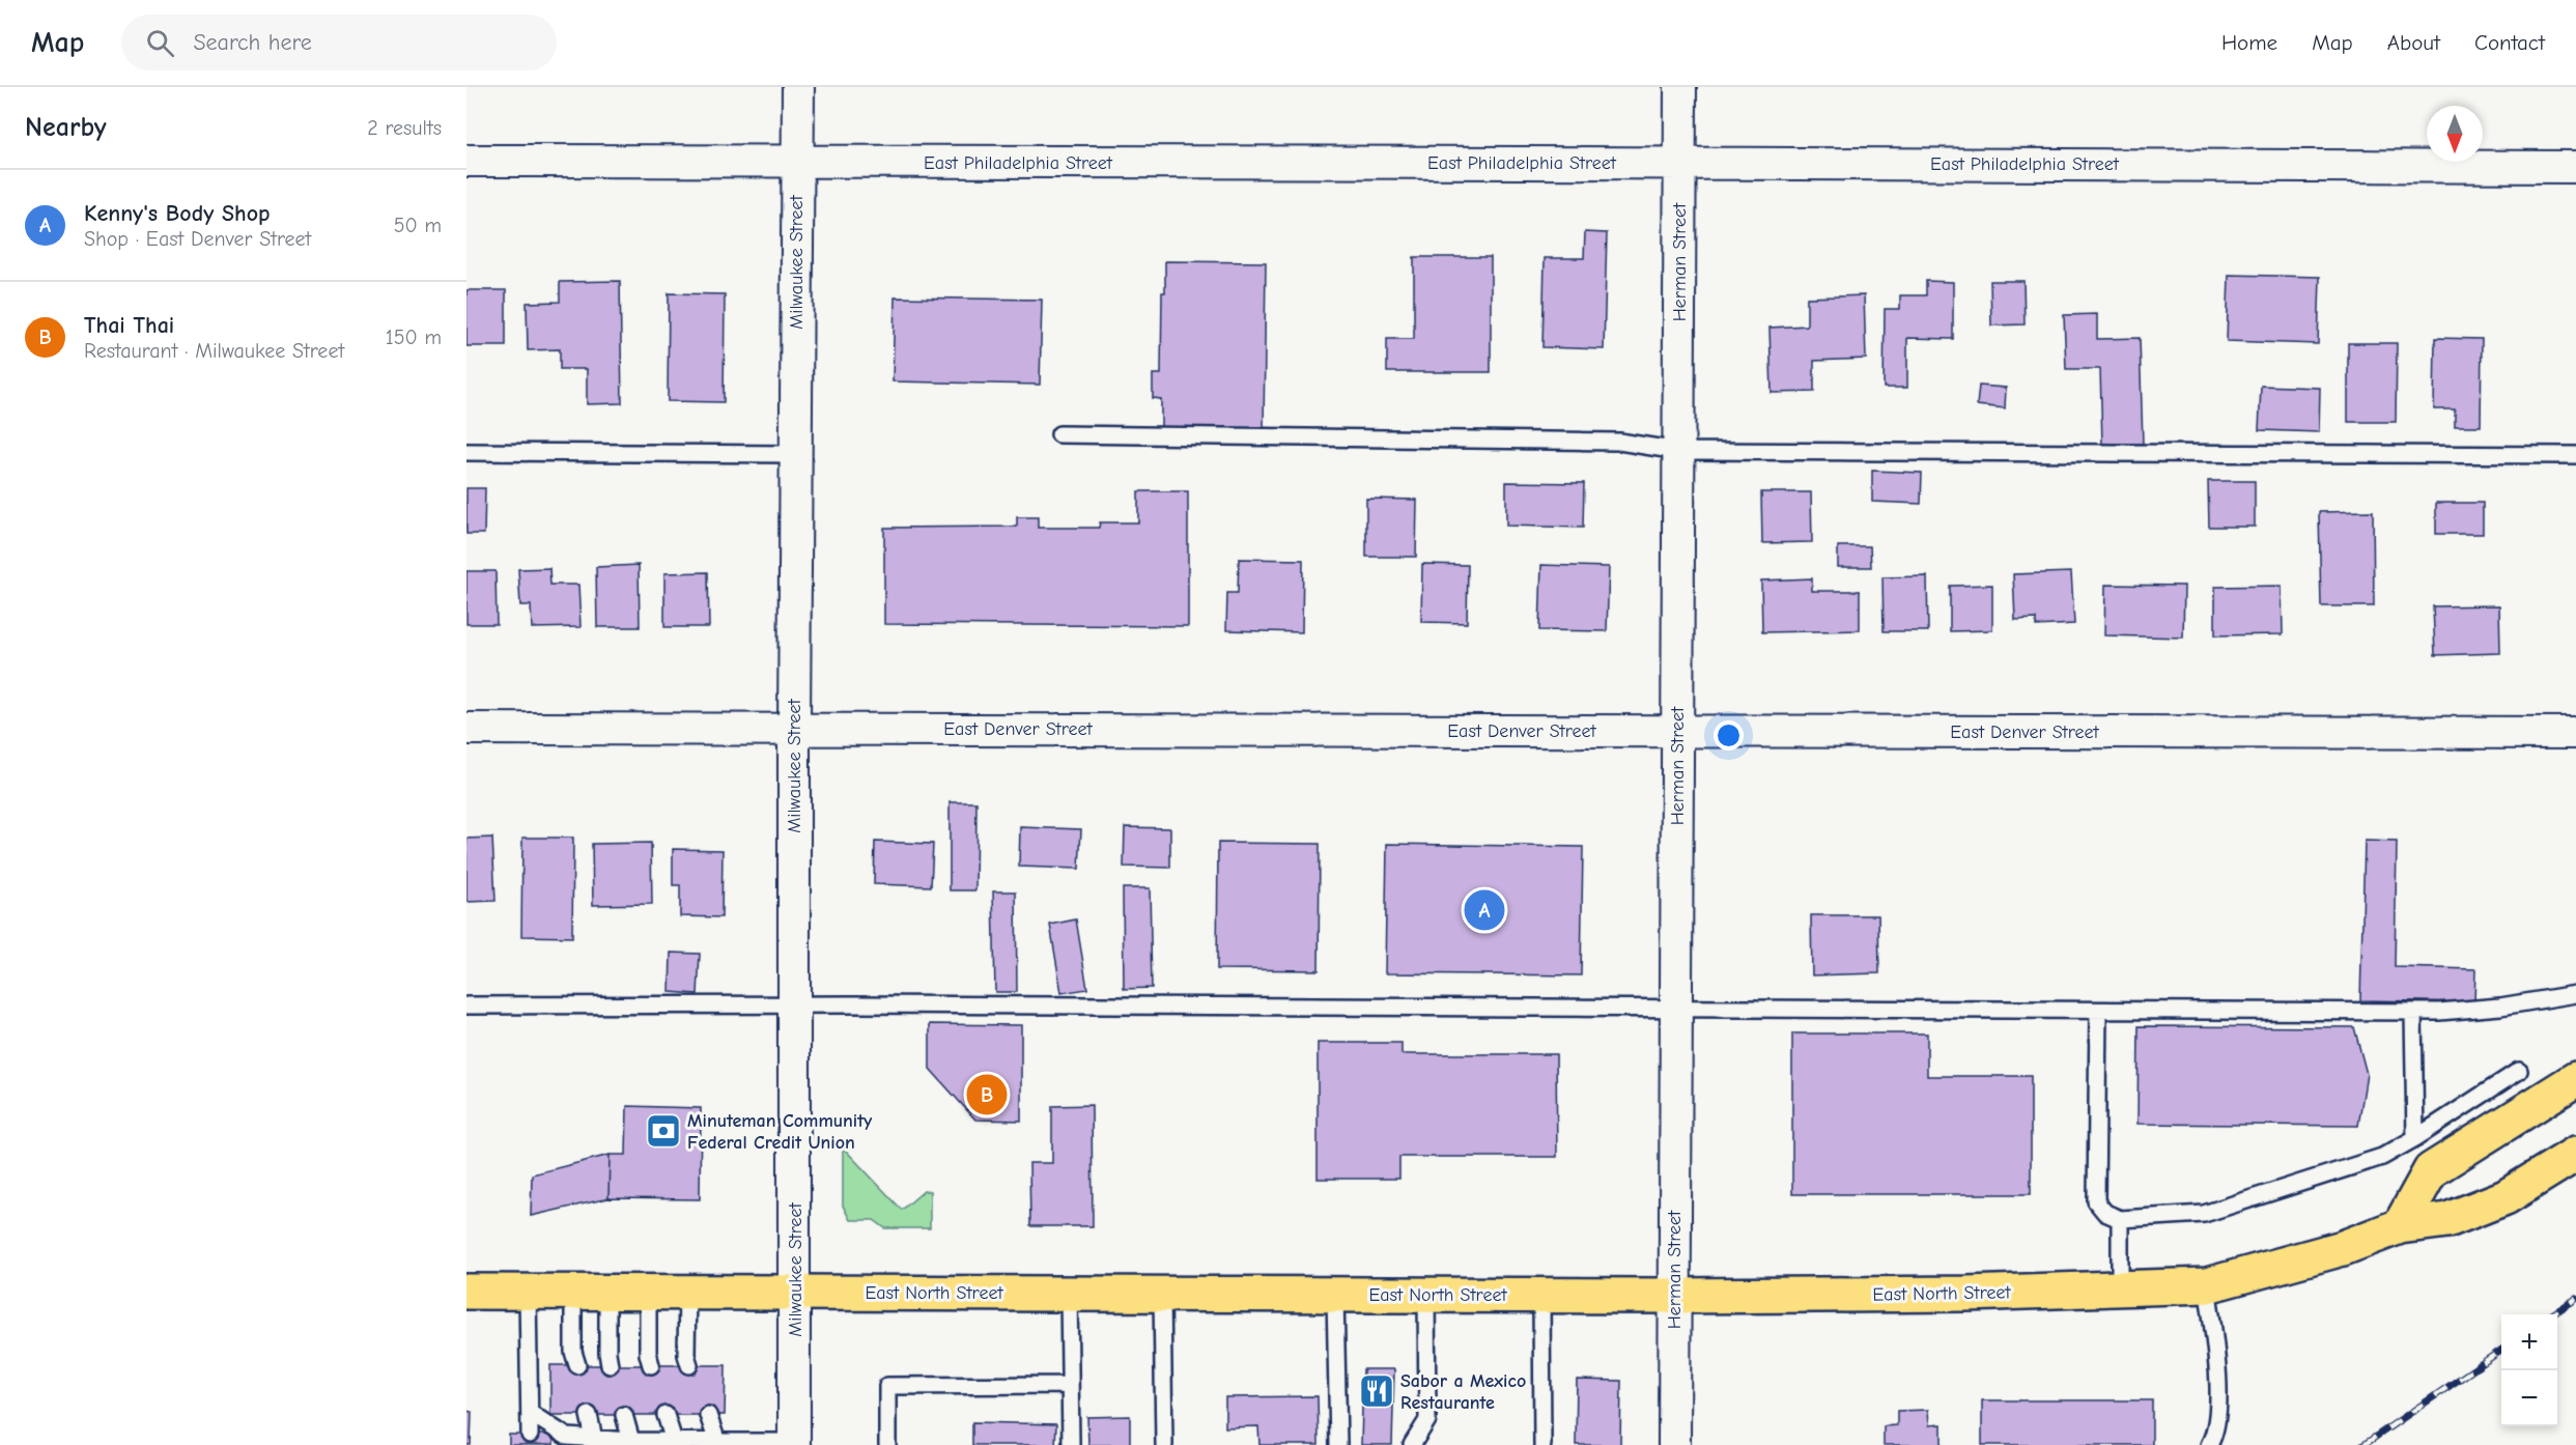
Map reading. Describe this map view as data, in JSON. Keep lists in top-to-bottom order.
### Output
{
  "streets": {
    "main road": ["East North Street"],
    "street": [
      "East Philadelphia Street",
      "Milwaukee Street",
      "Herman Street",
      "East Denver Street"
    ]
  },
  "crossings": [
    ["East Philadelphia Street", "Milwaukee Street"],
    ["East Philadelphia Street", "Herman Street"],
    ["Milwaukee Street", "East Denver Street"],
    ["Milwaukee Street", "East North Street"],
    ["Herman Street", "East Denver Street"],
    ["Herman Street", "East North Street"]
  ],
  "places": {
    "bank": ["Minuteman Community Federal Credit Union"],
    "restaurant": ["Sabor a Mexico Restaurante"]
  },
  "north": "bottom",
  "page": {
    "header": "Map",
    "search": "Search here",
    "nav": [
      "Home",
      "Map",
      "About",
      "Contact"
    ],
    "heading": ["Nearby", "2 results"],
    "list": [
      {
        "mark": "A",
        "name": "Kenny's Body Shop",
        "note": "Shop · East Denver Street",
        "value": "50 m"
      },
      {
        "mark": "B",
        "name": "Thai Thai",
        "note": "Restaurant · Milwaukee Street",
        "value": "150 m"
      }
    ],
    "pins": ["A", "B"],
    "map_buttons": ["+", "−"]
  }
}
